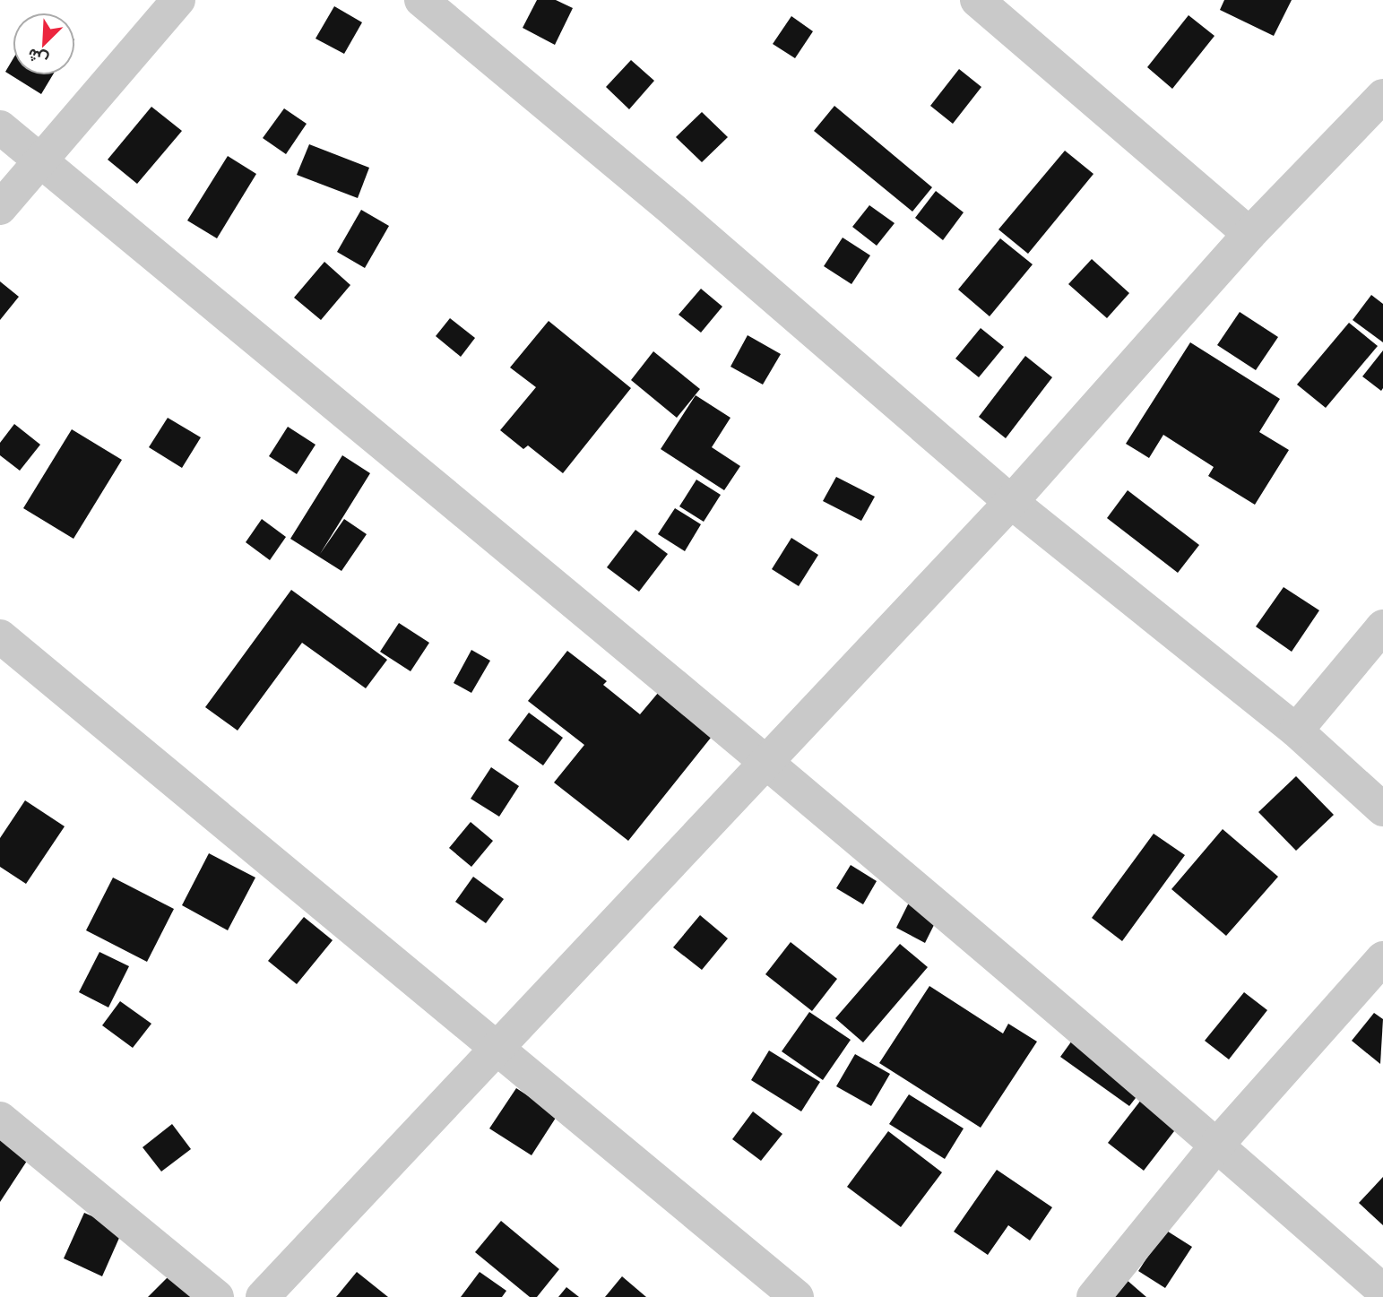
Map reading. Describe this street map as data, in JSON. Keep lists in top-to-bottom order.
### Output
{
  "north": "bottom left"
}
